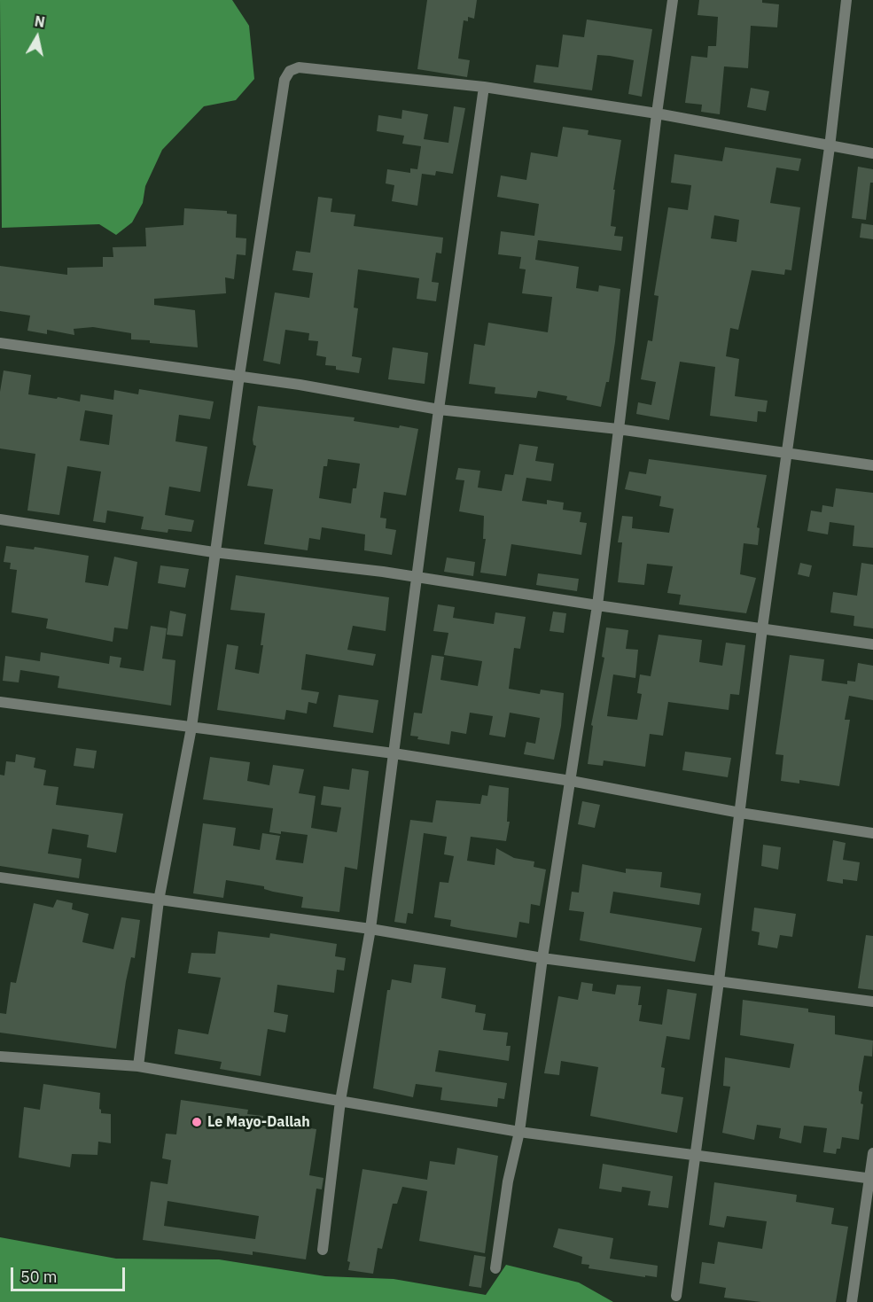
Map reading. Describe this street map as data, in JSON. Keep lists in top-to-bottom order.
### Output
{
  "places": ["Le Mayo-Dallah"],
  "scale_bar": "50 m",
  "north": "top"
}
